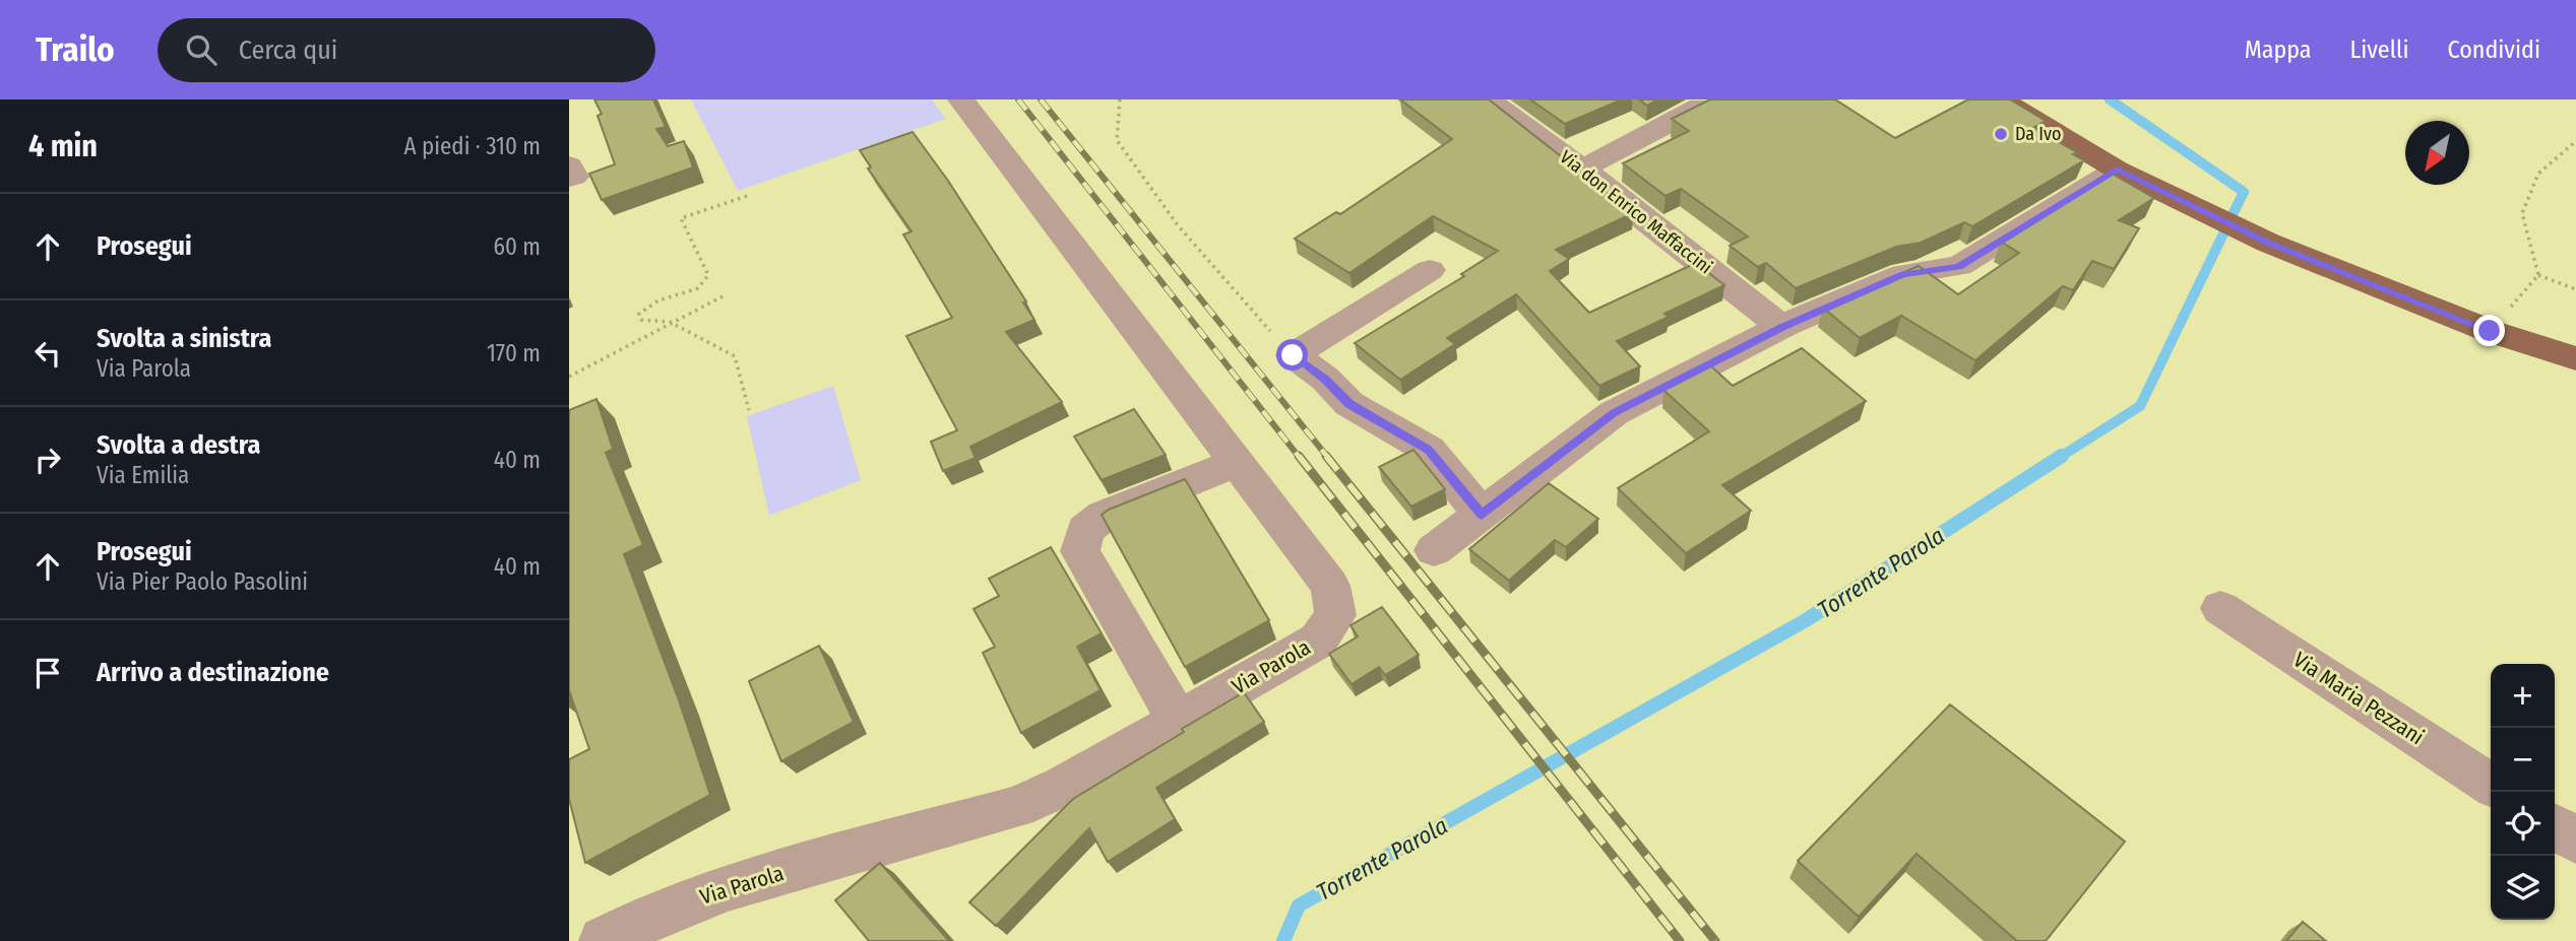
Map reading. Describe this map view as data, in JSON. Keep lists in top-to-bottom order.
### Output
{
  "streets": {
    "street": ["Via don Enrico Maffaccini", "Via Parola", "Via Maria Pezzani"]
  },
  "water": ["Torrente Parola"],
  "places": ["Da Ivo"],
  "north": "bottom left",
  "page": {
    "header": "Trailo",
    "search": "Cerca qui",
    "nav": ["Mappa", "Livelli", "Condividi"],
    "heading": ["4 min", "A piedi · 310 m"],
    "list": [
      ["Prosegui", "60 m"],
      ["Svolta a sinistra", "Via Parola", "170 m"],
      ["Svolta a destra", "Via Emilia", "40 m"],
      ["Prosegui", "Via Pier Paolo Pasolini", "40 m"],
      "Arrivo a destinazione"
    ],
    "map_buttons": ["+", "−"]
  }
}
